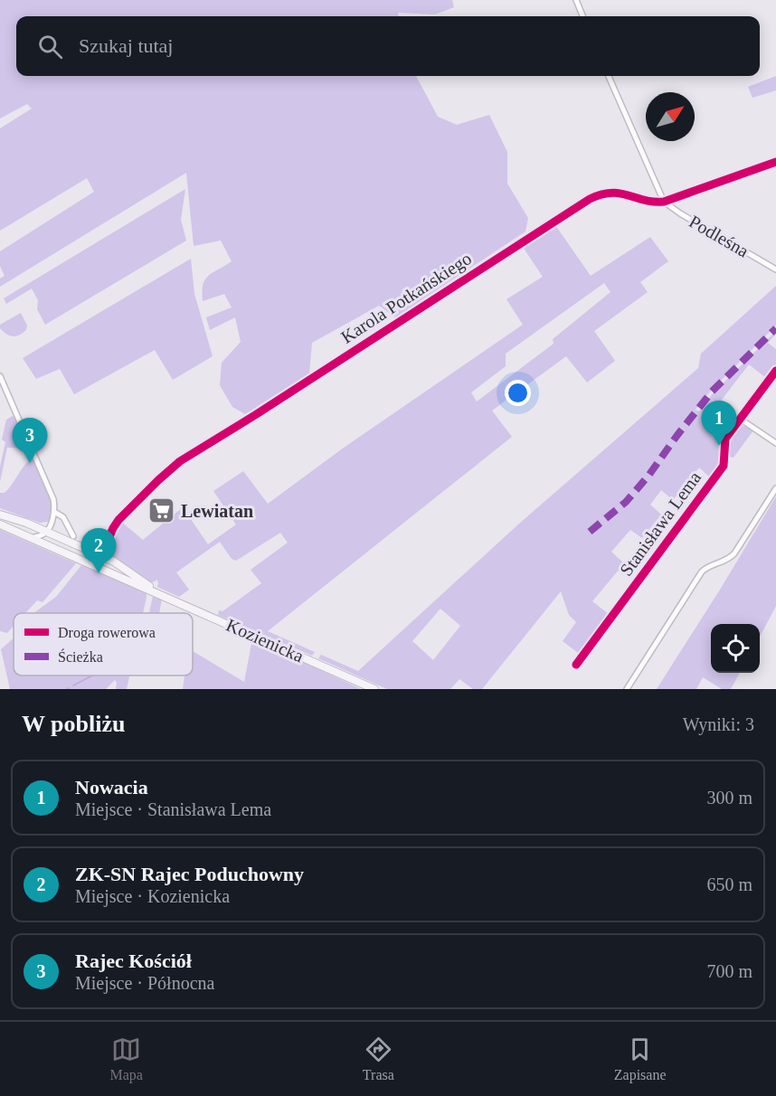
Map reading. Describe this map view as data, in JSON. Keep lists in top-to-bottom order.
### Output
{
  "streets": {
    "street": [
      "Podleśna",
      "Karola Potkańskiego",
      "Stanisława Lema",
      "Kozienicka"
    ]
  },
  "crossings": [
    ["Podleśna", "Karola Potkańskiego"],
    ["Karola Potkańskiego", "Kozienicka"]
  ],
  "places": {
    "supermarket": ["Lewiatan"]
  },
  "legend": ["Droga rowerowa", "Ścieżka"],
  "north": "top right",
  "page": {
    "search": "Szukaj tutaj",
    "pins": ["1", "3", "2"],
    "heading": ["W pobliżu", "Wyniki: 3"],
    "list": [
      {
        "mark": "1",
        "name": "Nowacia",
        "note": "Miejsce · Stanisława Lema",
        "value": "300 m"
      },
      {
        "mark": "2",
        "name": "ZK-SN Rajec Poduchowny",
        "note": "Miejsce · Kozienicka",
        "value": "650 m"
      },
      {
        "mark": "3",
        "name": "Rajec Kościół",
        "note": "Miejsce · Północna",
        "value": "700 m"
      }
    ],
    "nav": ["Mapa", "Trasa", "Zapisane"]
  }
}
